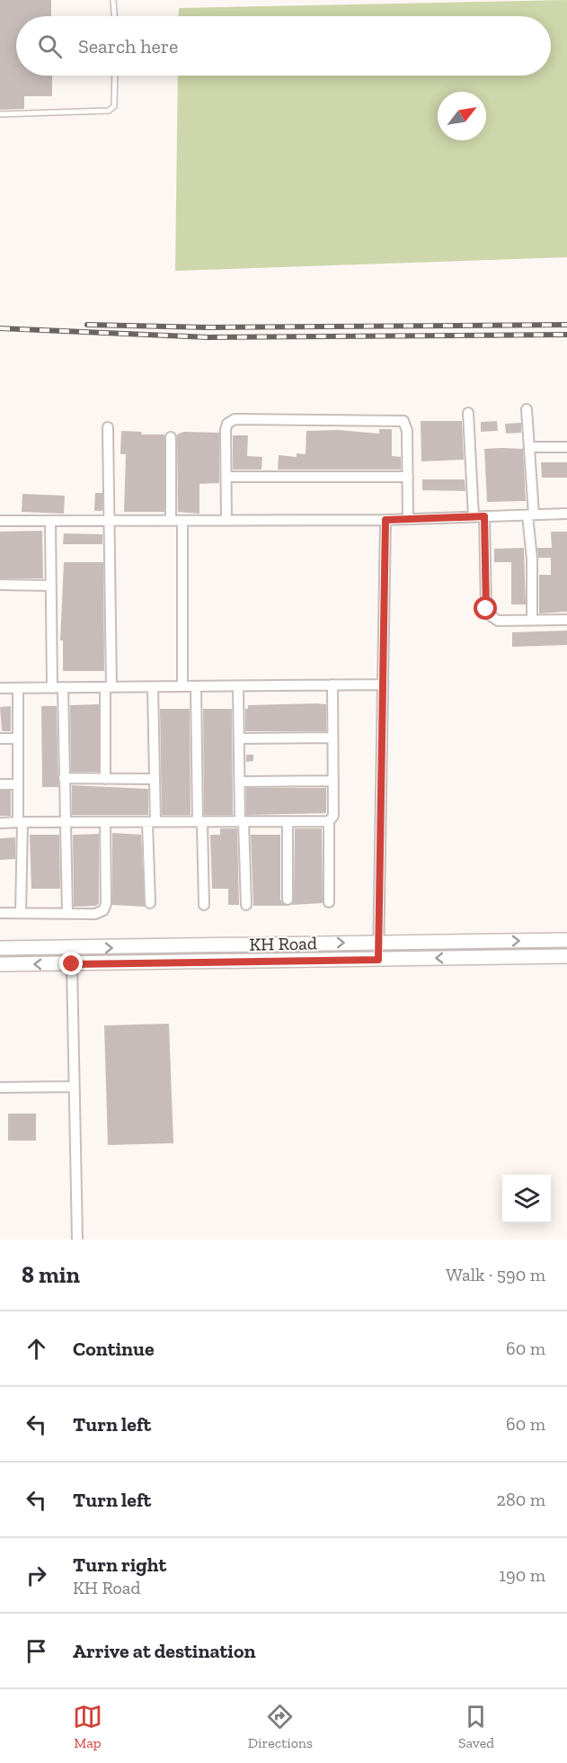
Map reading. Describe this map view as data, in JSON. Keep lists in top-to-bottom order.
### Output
{
  "streets": {
    "main road": ["KH Road"]
  },
  "north": "top right",
  "page": {
    "search": "Search here",
    "heading": ["8 min", "Walk · 590 m"],
    "list": [
      ["Continue", "60 m"],
      ["Turn left", "60 m"],
      ["Turn left", "280 m"],
      ["Turn right", "KH Road", "190 m"],
      "Arrive at destination"
    ],
    "nav": ["Map", "Directions", "Saved"]
  }
}
